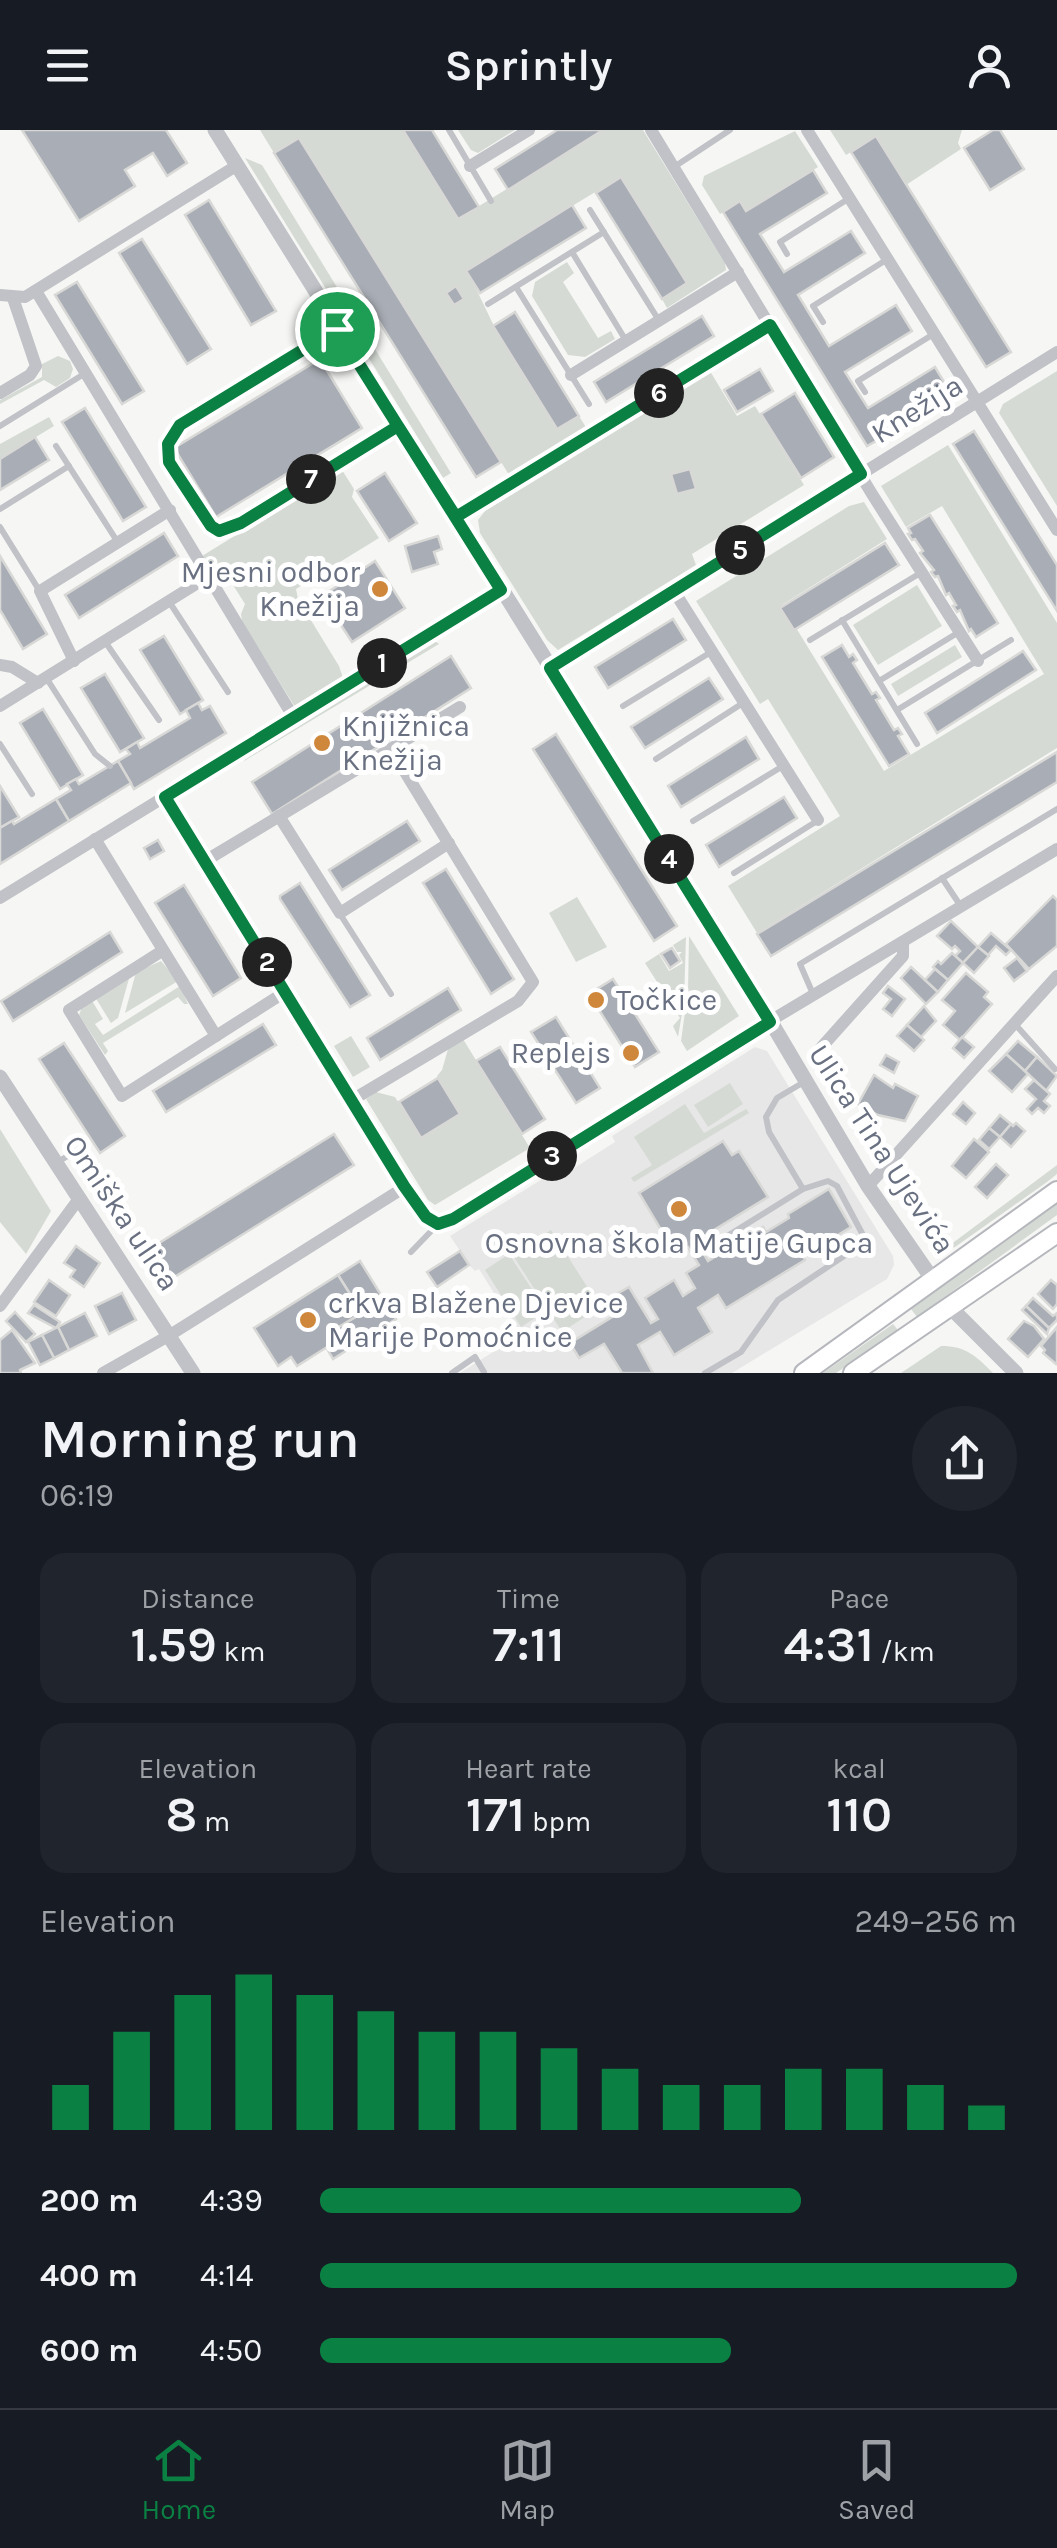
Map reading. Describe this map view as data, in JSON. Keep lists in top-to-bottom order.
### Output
{
  "streets": {
    "street": ["Knežija", "Ulica Tina Ujevića", "Omiška ulica"]
  },
  "crossings": [
    ["Knežija", "Ulica Tina Ujevića"]
  ],
  "places": [
    "Mjesni odbor Knežija",
    "Knjižnica Knežija",
    "Točkice",
    "Replejs",
    "Osnovna škola Matije Gupca",
    "crkva Blažene Djevice Marije Pomoćnice"
  ],
  "page": {
    "header": "Sprintly",
    "pins": [
      "6",
      "7",
      "5",
      "1",
      "4",
      "2",
      "3"
    ],
    "heading": ["Morning run", "06:19"],
    "stats": [
      ["Distance", "1.59 km"],
      ["Time", "7:11"],
      ["Pace", "4:31 /km"],
      ["Elevation", "8 m"],
      ["Heart rate", "171 bpm"],
      ["kcal", "110"]
    ],
    "chart": ["Elevation", "249–256 m"],
    "list": [
      {
        "name": "200 m",
        "note": "4:39"
      },
      {
        "name": "400 m",
        "note": "4:14"
      },
      {
        "name": "600 m",
        "note": "4:50"
      }
    ],
    "tabs": ["Home", "Map", "Saved"]
  }
}
